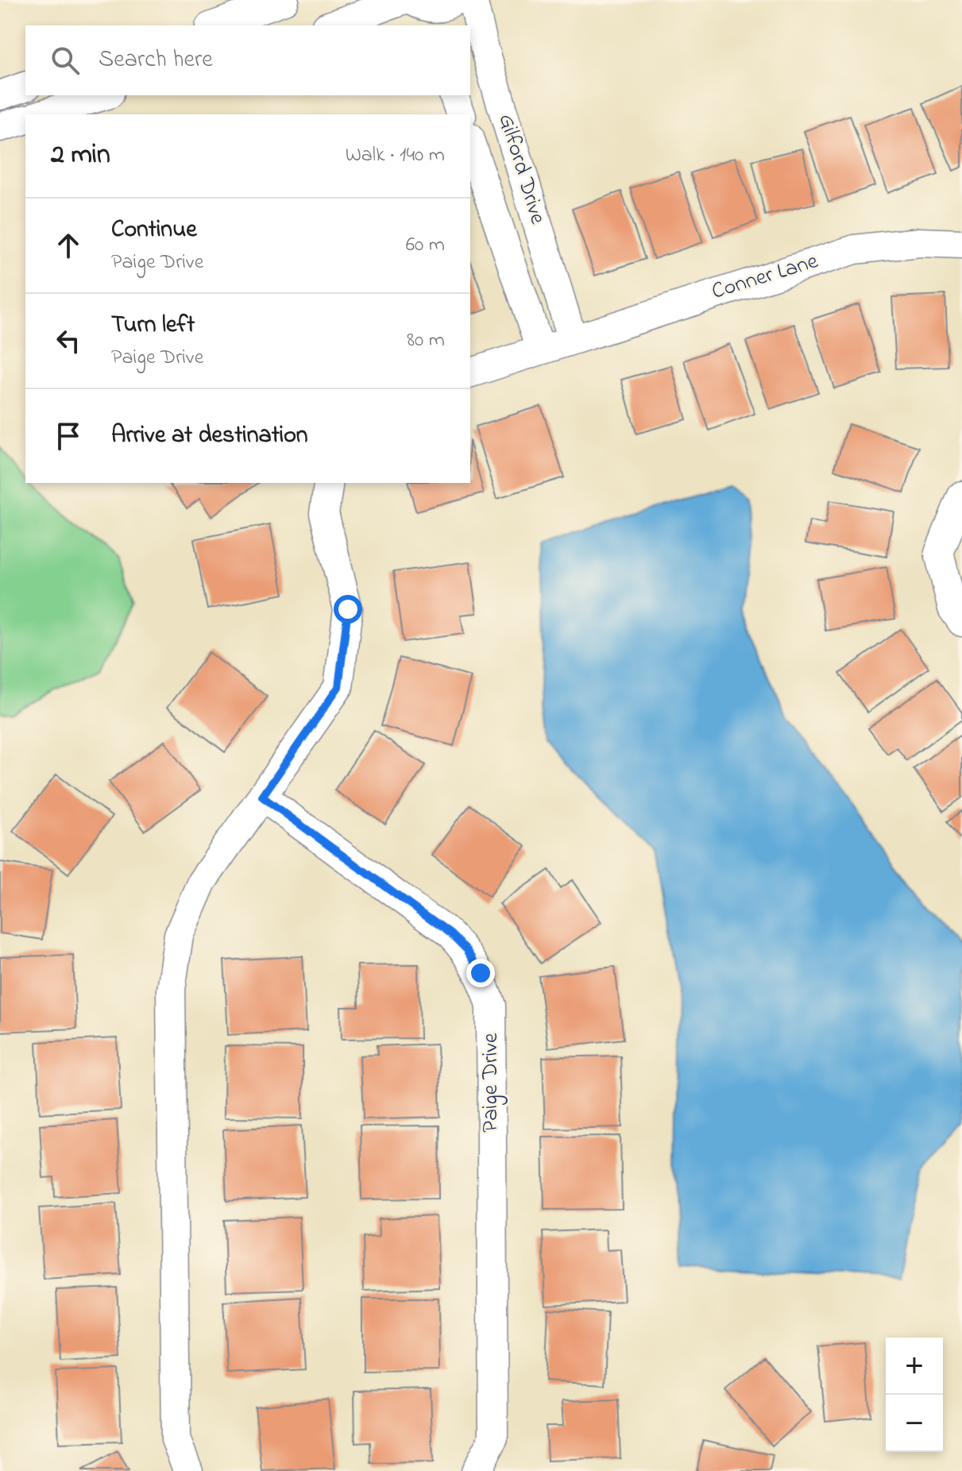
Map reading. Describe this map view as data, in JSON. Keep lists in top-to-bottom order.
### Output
{
  "streets": {
    "street": ["Gilford Drive", "Conner Lane", "Paige Drive"]
  },
  "crossings": [
    ["Gilford Drive", "Conner Lane"]
  ],
  "page": {
    "search": "Search here",
    "heading": ["2 min", "Walk · 140 m"],
    "list": [
      ["Continue", "Paige Drive", "60 m"],
      ["Turn left", "Paige Drive", "80 m"],
      "Arrive at destination"
    ],
    "map_buttons": ["+", "−"]
  }
}
